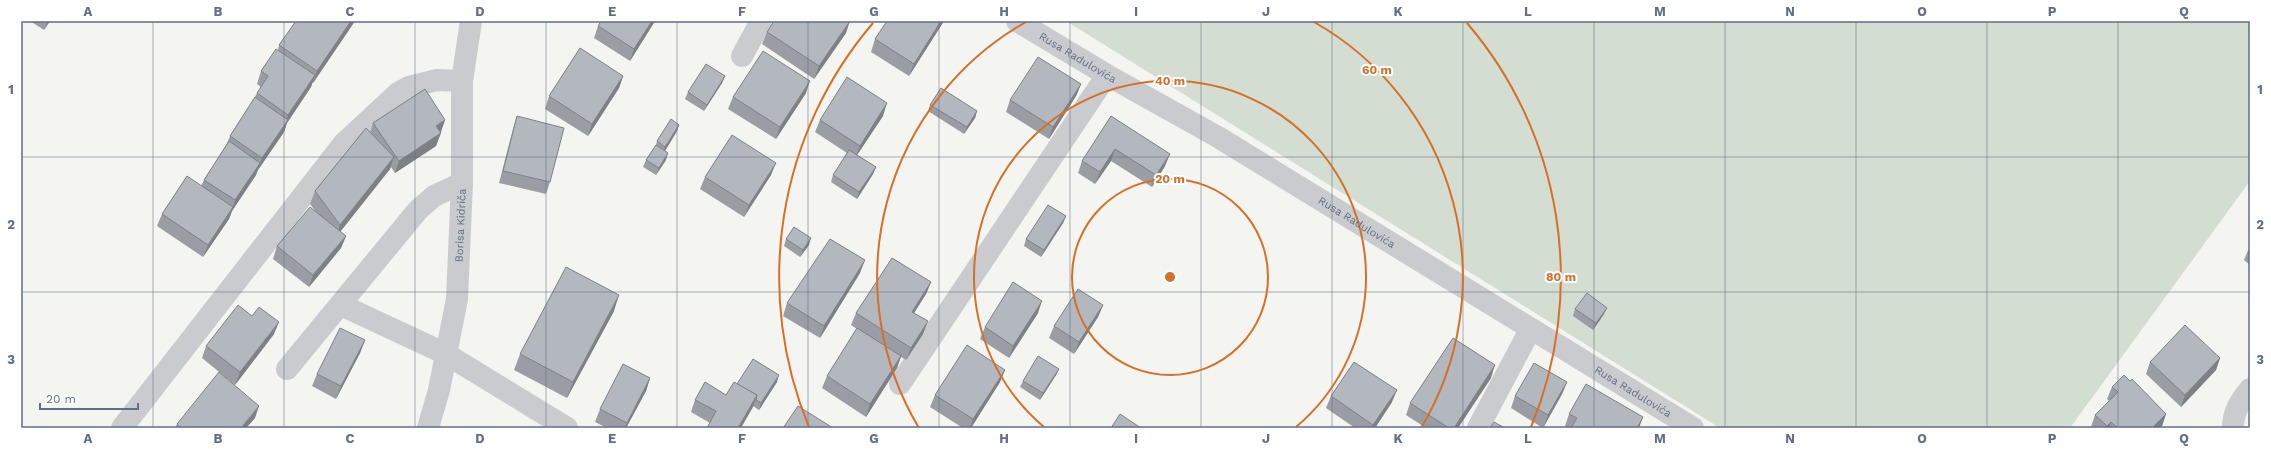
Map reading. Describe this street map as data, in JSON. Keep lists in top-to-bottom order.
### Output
{
  "streets": {
    "street": ["Rusa Radulovića", "Borisa Kidriča"]
  },
  "scale_bar": "20 m",
  "grid": {
    "columns": [
      "A",
      "B",
      "C",
      "D",
      "E",
      "F",
      "G",
      "H",
      "I",
      "J",
      "K",
      "L",
      "M",
      "N",
      "O",
      "P",
      "Q"
    ],
    "rows": ["1", "2", "3"]
  },
  "rings": [
    "60 m",
    "40 m",
    "20 m",
    "80 m"
  ]
}
